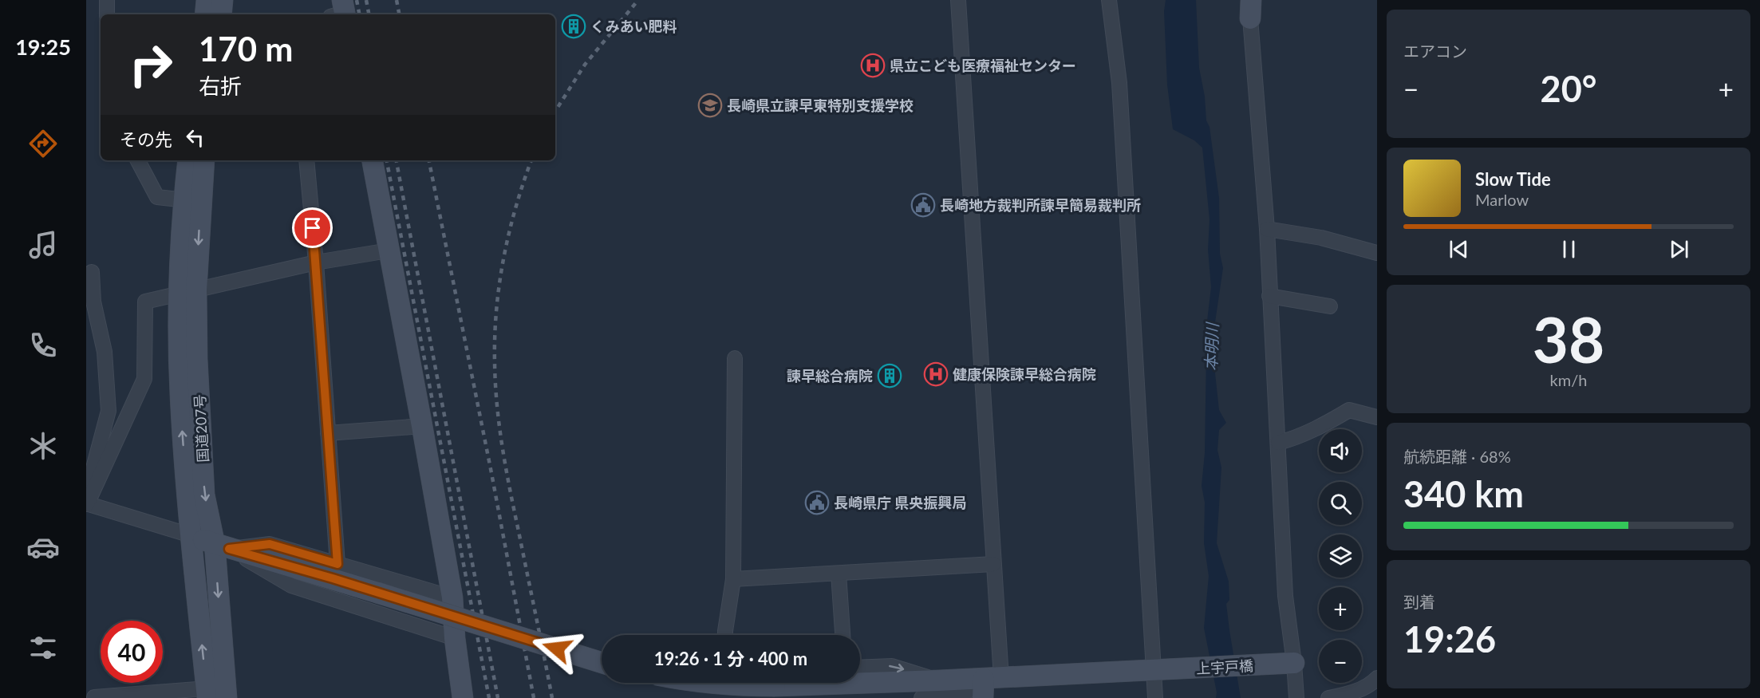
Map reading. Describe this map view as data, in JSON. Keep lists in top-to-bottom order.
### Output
{
  "streets": {
    "street": ["国道207号", "上宇戸橋"]
  },
  "water": ["本明川"],
  "places": {
    "building": ["くみあい肥料", "諫早総合病院"],
    "hospital": ["県立こども医療福祉センター", "健康保険諫早総合病院"],
    "school or university": ["長崎県立諫早東特別支援学校"],
    "public building": ["長崎地方裁判所諫早簡易裁判所", "長崎県庁 県央振興局"]
  },
  "page": {
    "tabs": "19:25",
    "tile": [
      "エアコン",
      ["38", "km/h"],
      ["航続距離 · 68%", "340 km"],
      ["到着", "19:26"]
    ],
    "turn": ["170 m", "右折"],
    "heat": ["−", "20°", "+"],
    "then": "その先",
    "song": ["Slow Tide", "Marlow"],
    "map_buttons": ["+", "−"],
    "limit": "40",
    "trip": "19:26 · 1 分 · 400 m"
  }
}
